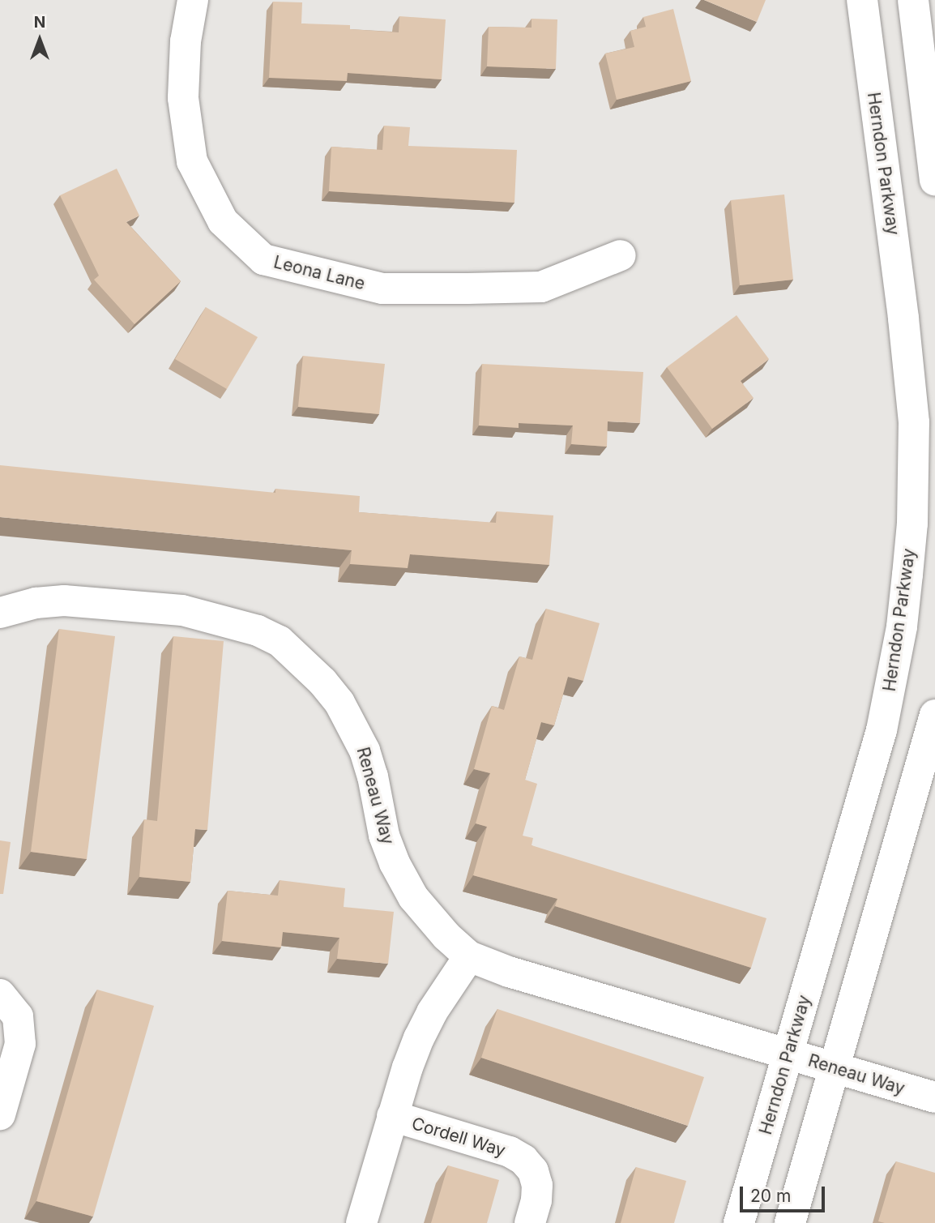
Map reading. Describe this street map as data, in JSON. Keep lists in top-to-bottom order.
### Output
{
  "streets": {
    "street": [
      "Herndon Parkway",
      "Leona Lane",
      "Reneau Way",
      "Cordell Way"
    ]
  },
  "crossings": [
    ["Herndon Parkway", "Reneau Way"],
    ["Reneau Way", "Cordell Way"]
  ],
  "scale_bar": "20 m",
  "north": "top"
}
